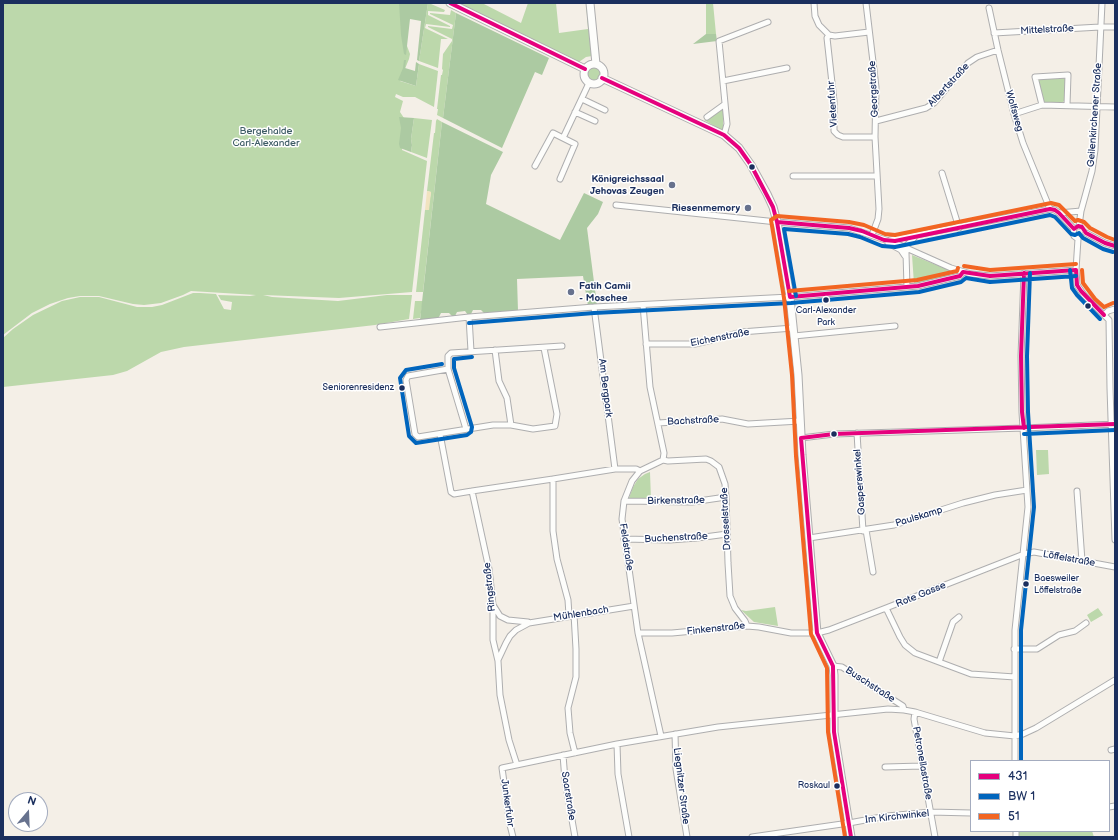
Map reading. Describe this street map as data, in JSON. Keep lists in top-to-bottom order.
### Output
{
  "streets": {
    "street": [
      "Mittelstraße",
      "Albertstraße",
      "Georgstraße",
      "Vietenfuhr",
      "Wolfsweg",
      "Geilenkirchener Straße",
      "Eichenstraße",
      "Am Bergpark",
      "Bachstraße",
      "Gasperswinkel",
      "Birkenstraße",
      "Paulskamp",
      "Drosselstraße",
      "Buchenstraße",
      "Feldstraße",
      "Löffelstraße",
      "Ringstraße",
      "Rote Gasse",
      "Mühlenbach",
      "Finkenstraße",
      "Buschstraße",
      "Petronellastraße",
      "Liegnitzer Straße",
      "Saarstraße",
      "Junkerfuhr",
      "Im Kirchwinkel"
    ]
  },
  "crossings": [
    ["Mittelstraße", "Wolfsweg"],
    ["Mittelstraße", "Geilenkirchener Straße"],
    ["Albertstraße", "Georgstraße"],
    ["Albertstraße", "Wolfsweg"],
    ["Georgstraße", "Vietenfuhr"],
    ["Gasperswinkel", "Paulskamp"],
    ["Birkenstraße", "Drosselstraße"],
    ["Birkenstraße", "Feldstraße"],
    ["Drosselstraße", "Buchenstraße"],
    ["Drosselstraße", "Finkenstraße"],
    ["Buchenstraße", "Feldstraße"],
    ["Feldstraße", "Mühlenbach"],
    ["Feldstraße", "Finkenstraße"],
    ["Löffelstraße", "Rote Gasse"],
    ["Ringstraße", "Mühlenbach"],
    ["Ringstraße", "Junkerfuhr"],
    ["Rote Gasse", "Finkenstraße"],
    ["Petronellastraße", "Im Kirchwinkel"]
  ],
  "parks": ["Bergehalde Carl-Alexander"],
  "places": [
    "Königreichssaal Jehovas Zeugen",
    "Riesenmemory",
    "Fatih Camii - Moschee",
    "Carl-Alexander Park",
    "Seniorenresidenz",
    "Baesweiler Löffelstraße",
    "Roskaul"
  ],
  "lines": ["transit line 431", "transit line 51"],
  "legend": ["431", "BW 1", "51"],
  "north": "top"
}
